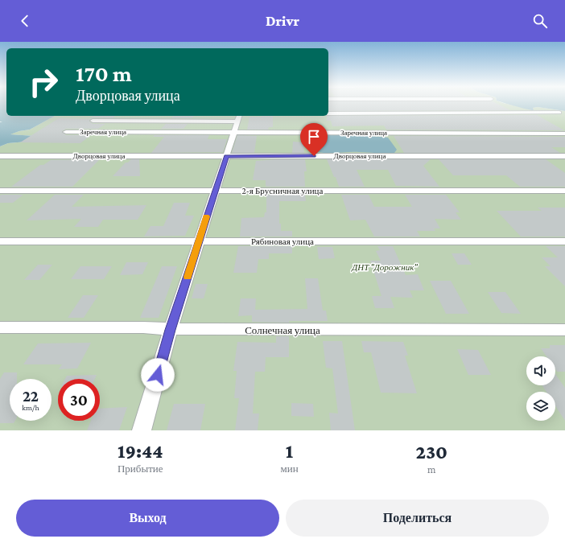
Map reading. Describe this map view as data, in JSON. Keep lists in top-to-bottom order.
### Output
{
  "streets": {
    "street": [
      "Заречная улица",
      "Дворцовая улица",
      "2-я Брусничная улица",
      "Рябиновая улица",
      "Солнечная улица"
    ]
  },
  "parks": ["ДНТ \"Дорожник\""],
  "page": {
    "header": "Drivr",
    "turn": ["170 m", "Дворцовая улица"],
    "speed": "22 km/h",
    "limit": "30",
    "eta": [
      "19:44",
      "Прибытие",
      "1",
      "мин",
      "230",
      "m"
    ],
    "buttons": ["Выход", "Поделиться"]
  }
}
